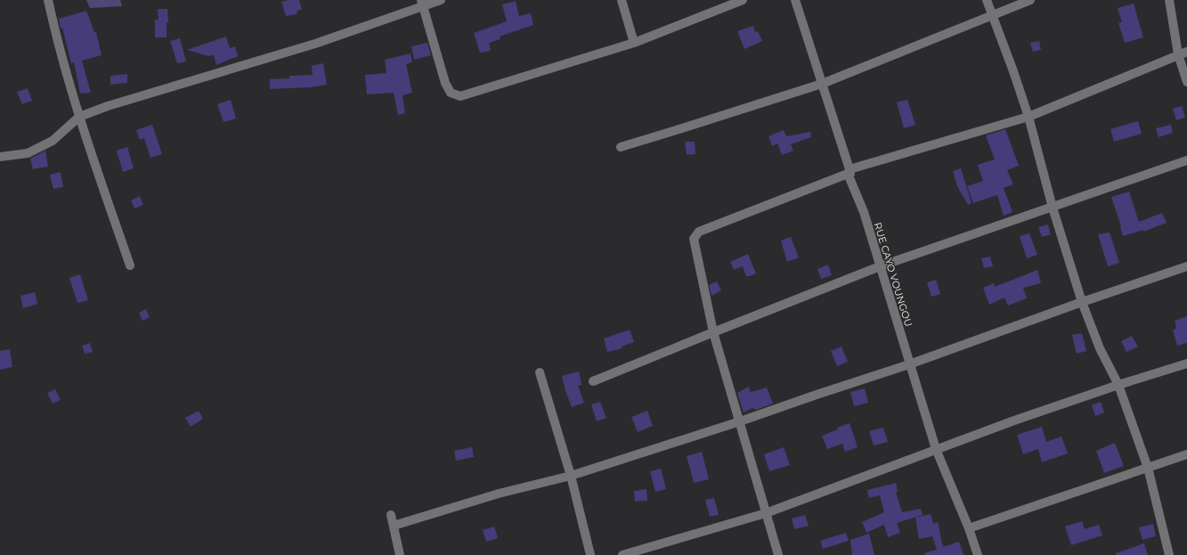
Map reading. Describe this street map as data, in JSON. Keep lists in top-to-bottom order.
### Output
{
  "streets": {
    "street": ["RUE CAYO VOUNGOU"]
  }
}
